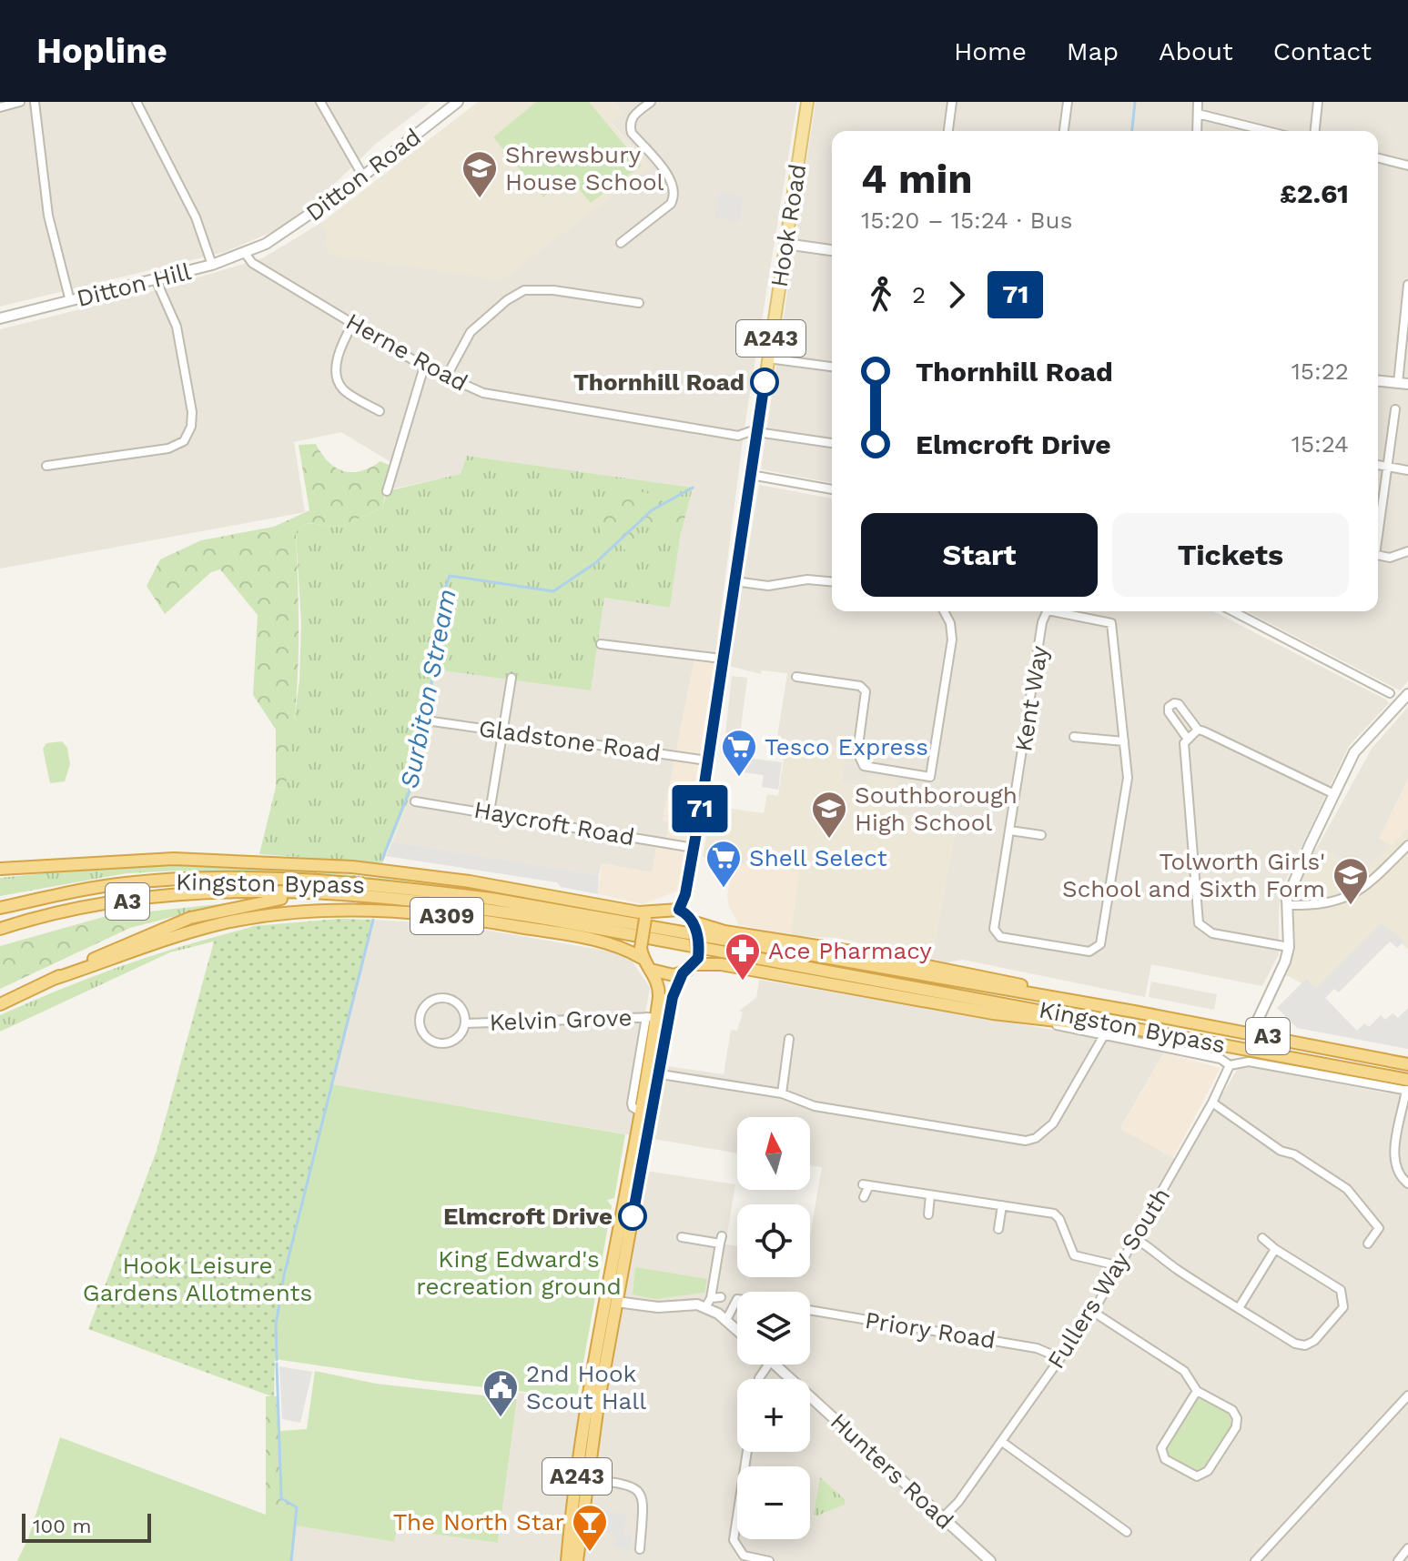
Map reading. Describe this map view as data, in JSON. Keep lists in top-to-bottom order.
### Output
{
  "streets": {
    "highway": [
      "A243",
      "Kingston Bypass",
      "A3",
      "A309"
    ],
    "main road": ["Hook Road"],
    "street": [
      "Ditton Road",
      "Ditton Hill",
      "Herne Road",
      "Kent Way",
      "Gladstone Road",
      "Haycroft Road",
      "Kelvin Grove",
      "Fullers Way South",
      "Priory Road",
      "Hunters Road"
    ]
  },
  "crossings": [
    ["Ditton Road", "Ditton Hill"],
    ["Hook Road", "A243"],
    ["Hook Road", "Herne Road"],
    ["Hook Road", "Gladstone Road"],
    ["Hook Road", "Haycroft Road"],
    ["Hook Road", "A309"],
    ["Ditton Hill", "Herne Road"],
    ["A243", "A309"],
    ["A243", "Kelvin Grove"],
    ["Kingston Bypass", "A3"],
    ["Kingston Bypass", "A309"],
    ["A3", "A309"],
    ["Fullers Way South", "Priory Road"],
    ["Fullers Way South", "Hunters Road"]
  ],
  "water": ["Surbiton Stream"],
  "parks": ["King Edward's recreation ground", "Hook Leisure Gardens Allotments"],
  "places": {
    "school or university": ["Shrewsbury House School", "Southborough High School", "Tolworth Girls' School and Sixth Form"],
    "other": ["Thornhill Road", "Elmcroft Drive"],
    "supermarket": ["Tesco Express", "Shell Select"],
    "pharmacy": ["Ace Pharmacy"],
    "public building": ["2nd Hook Scout Hall"],
    "bar": ["The North Star"]
  },
  "lines": ["bus line 71"],
  "scale_bar": "100 m",
  "north": "top",
  "page": {
    "header": "Hopline",
    "nav": [
      "Home",
      "Map",
      "About",
      "Contact"
    ],
    "on_map": "71",
    "heading": ["4 min", "15:20 – 15:24 · Bus", "£2.61"],
    "legs": ["2", "71"],
    "list": [
      {
        "name": "Thornhill Road",
        "value": "15:22"
      },
      {
        "name": "Elmcroft Drive",
        "value": "15:24"
      }
    ],
    "buttons": ["Start", "Tickets"],
    "map_buttons": ["+", "−"],
    "scale": "100 m"
  }
}
